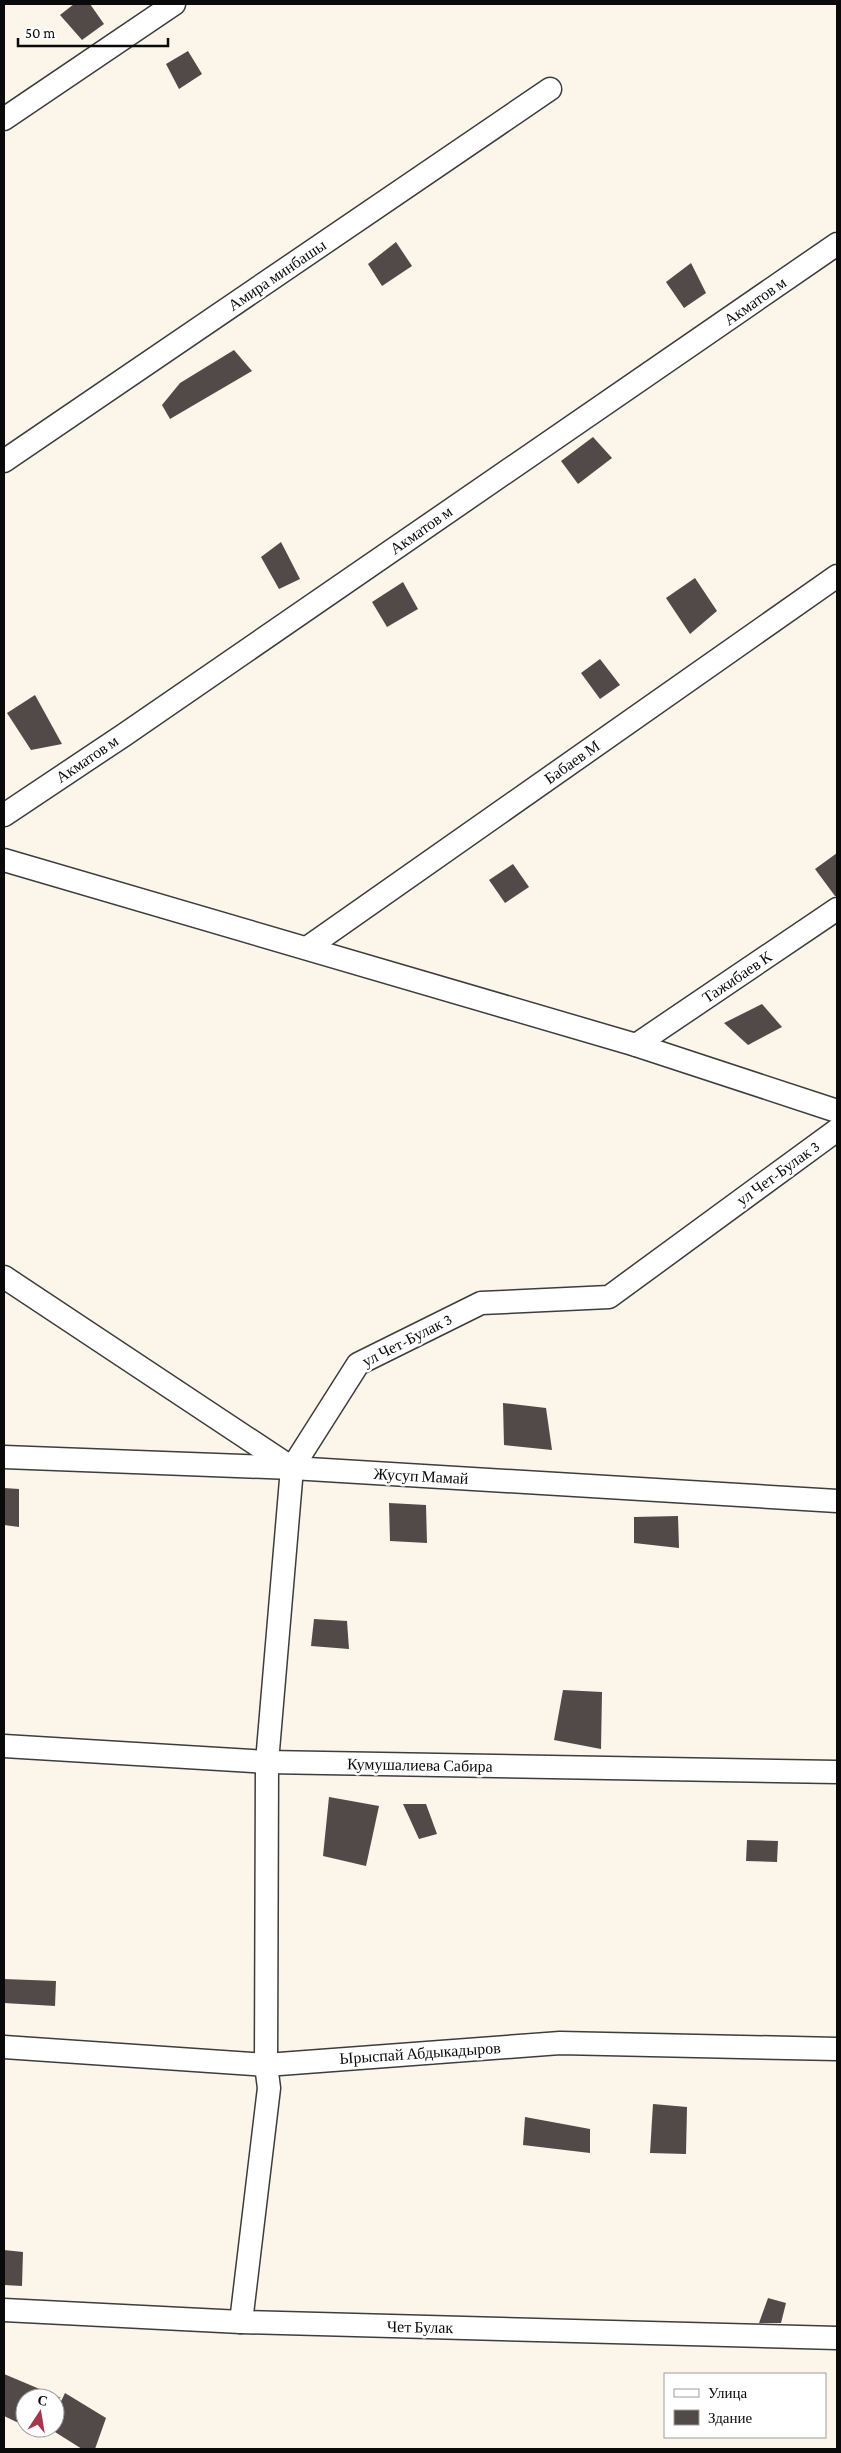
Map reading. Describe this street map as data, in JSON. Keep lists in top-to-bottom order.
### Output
{
  "streets": {
    "street": [
      "Амира минбашы",
      "Акматов м",
      "Бабаев М",
      "Тажибаев К",
      "ул Чет-Булак 3",
      "Жусуп Мамай",
      "Кумушалиева Сабира",
      "Ырыспай Абдыкадыров",
      "Чет Булак"
    ]
  },
  "crossings": [
    ["ул Чет-Булак 3", "Жусуп Мамай"]
  ],
  "legend": ["Улица", "Здание"],
  "scale_bar": "50 m",
  "north": "top"
}
